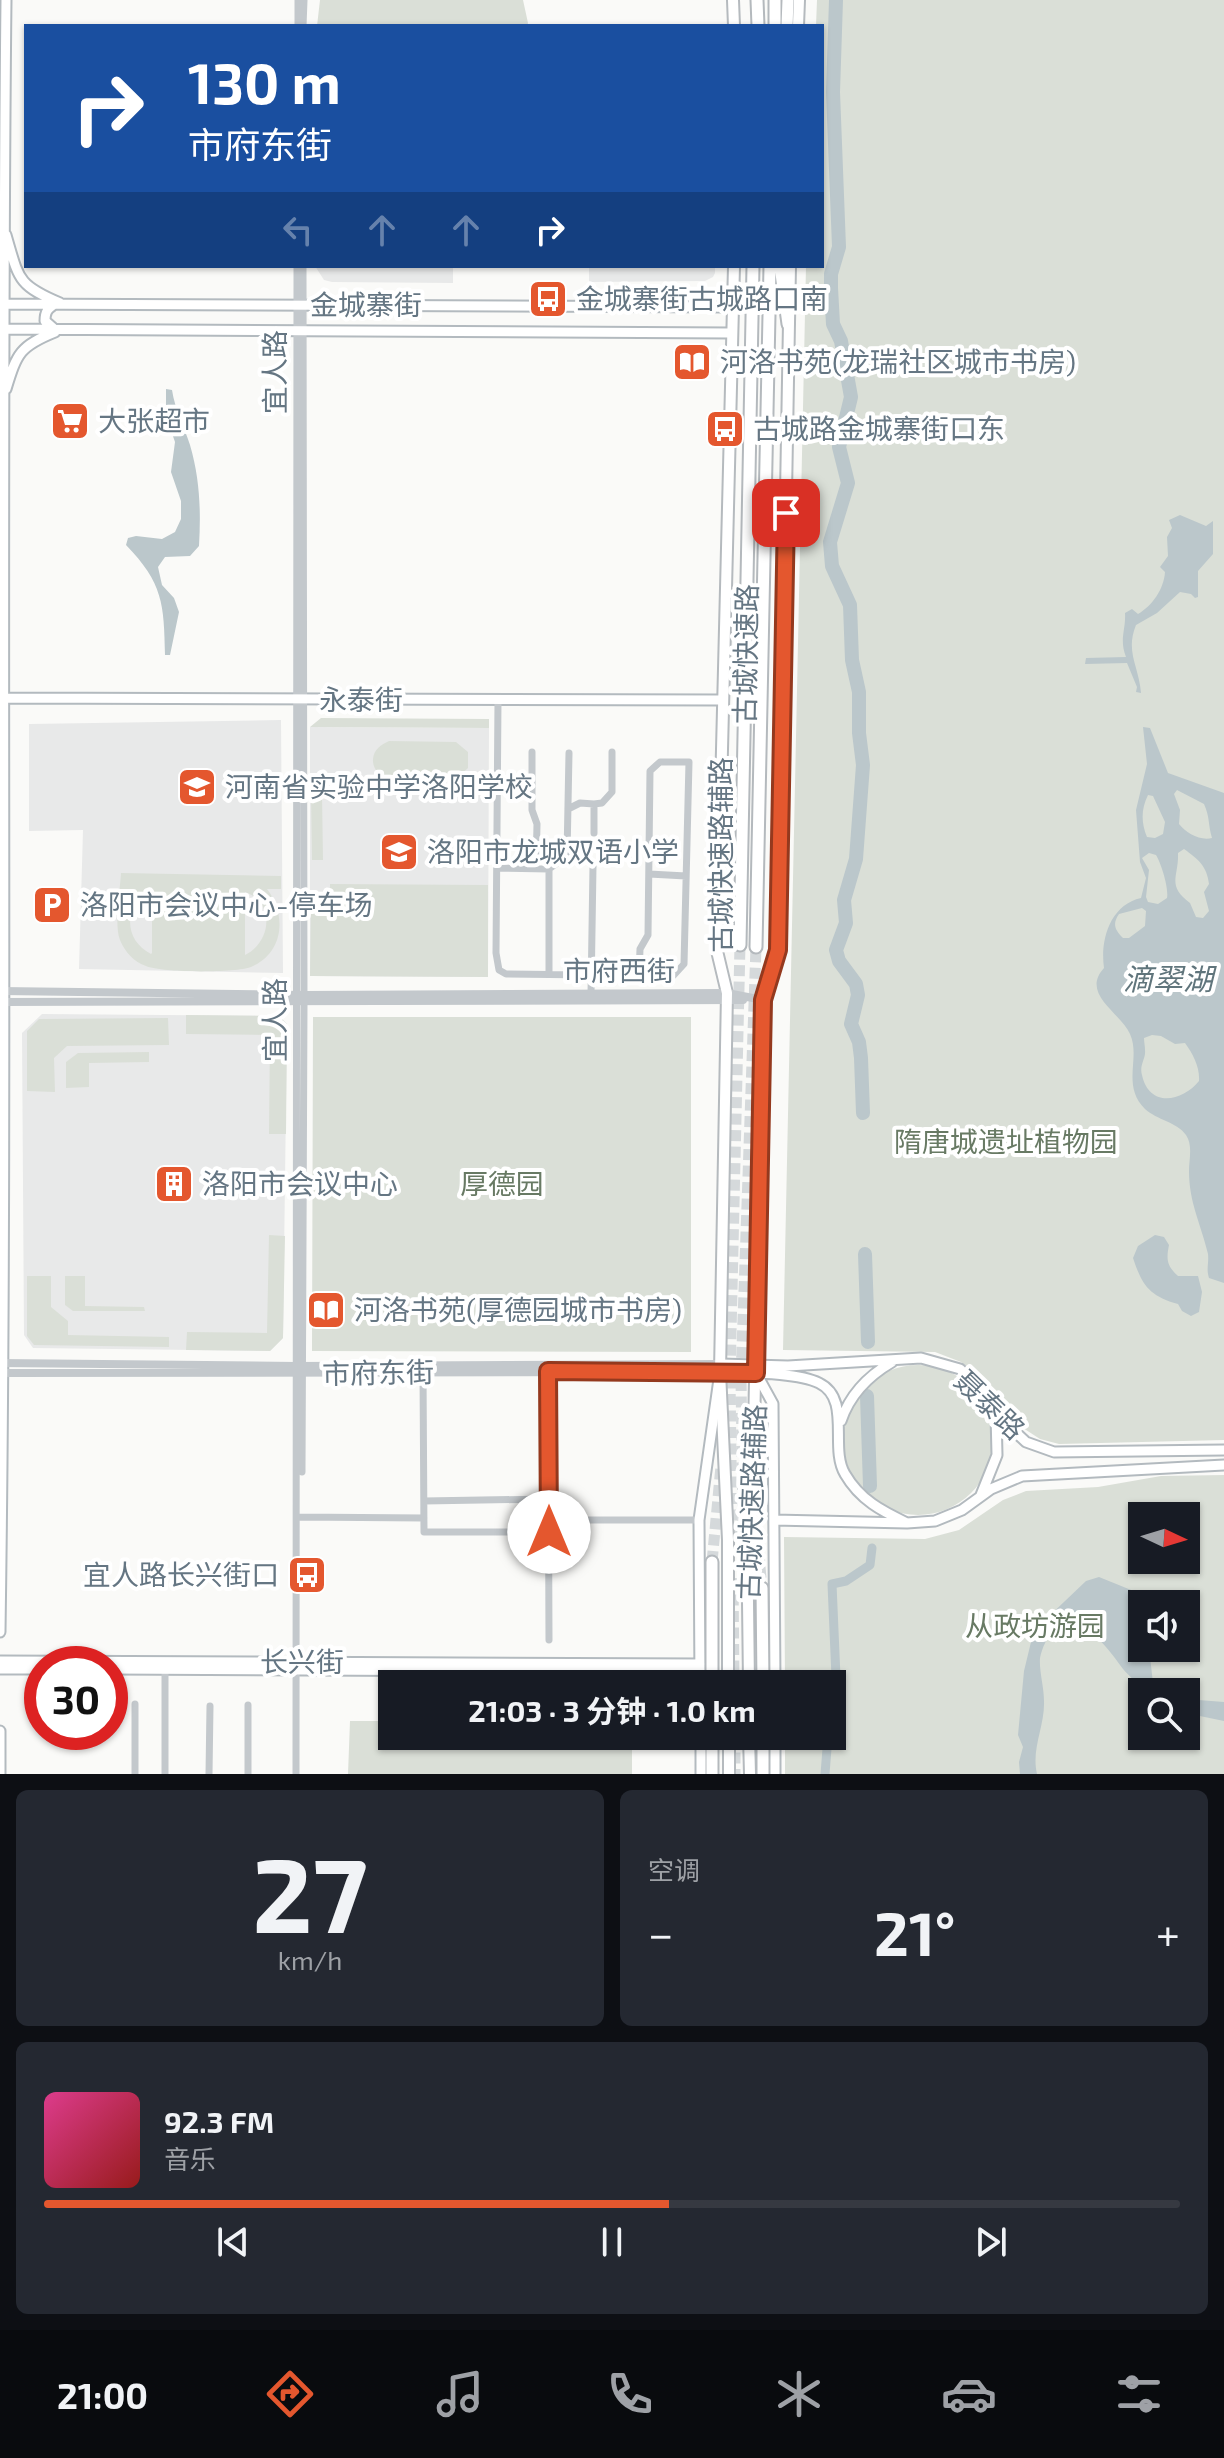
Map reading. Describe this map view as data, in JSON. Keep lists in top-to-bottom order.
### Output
{
  "streets": {
    "highway": ["古城快速路"],
    "main road": [
      "金城寨街",
      "永泰街",
      "古城快速路辅路",
      "市府东街",
      "聂泰路",
      "长兴街"
    ],
    "street": ["宜人路", "市府西街"]
  },
  "crossings": [
    ["金城寨街", "宜人路"],
    ["金城寨街", "古城快速路辅路"],
    ["宜人路", "永泰街"],
    ["宜人路", "市府西街"],
    ["宜人路", "市府东街"],
    ["宜人路", "长兴街"],
    ["永泰街", "古城快速路辅路"],
    ["古城快速路辅路", "市府西街"],
    ["古城快速路辅路", "市府东街"],
    ["古城快速路辅路", "聂泰路"],
    ["市府东街", "聂泰路"]
  ],
  "water": ["滴翠湖"],
  "parks": ["隋唐城遗址植物园", "厚德园", "从政坊游园"],
  "places": {
    "bus stop": ["金城寨街古城路口南", "古城路金城寨街口东", "宜人路长兴街口"],
    "library": ["河洛书苑(龙瑞社区城市书房)", "河洛书苑(厚德园城市书房)"],
    "supermarket": ["大张超市"],
    "school or university": ["河南省实验中学洛阳学校", "洛阳市龙城双语小学"],
    "parking": ["洛阳市会议中心-停车场"],
    "building": ["洛阳市会议中心"]
  },
  "north": "right",
  "page": {
    "turn": ["130 m", "市府东街"],
    "limit": "30",
    "trip": "21:03 · 3 分钟 · 1.0 km",
    "tile": [
      ["27", "km/h"],
      "空调"
    ],
    "heat": ["−", "21°", "+"],
    "song": ["92.3 FM", "音乐"],
    "tabs": "21:00"
  }
}
